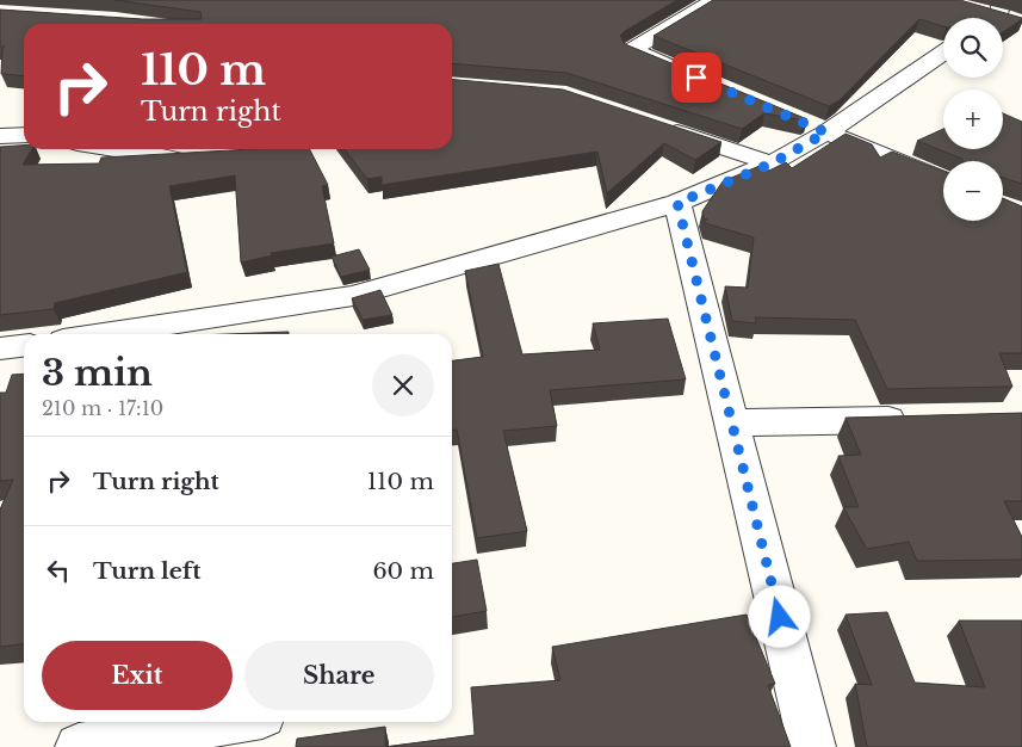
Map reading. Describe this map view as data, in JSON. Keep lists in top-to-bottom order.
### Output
{
  "page": {
    "map_buttons": ["+", "−"],
    "turn": ["110 m", "Turn right"],
    "heading": ["3 min", "210 m · 17:10"],
    "list": [
      {
        "name": "Turn right",
        "value": "110 m"
      },
      {
        "name": "Turn left",
        "value": "60 m"
      }
    ],
    "buttons": ["Exit", "Share"]
  }
}
